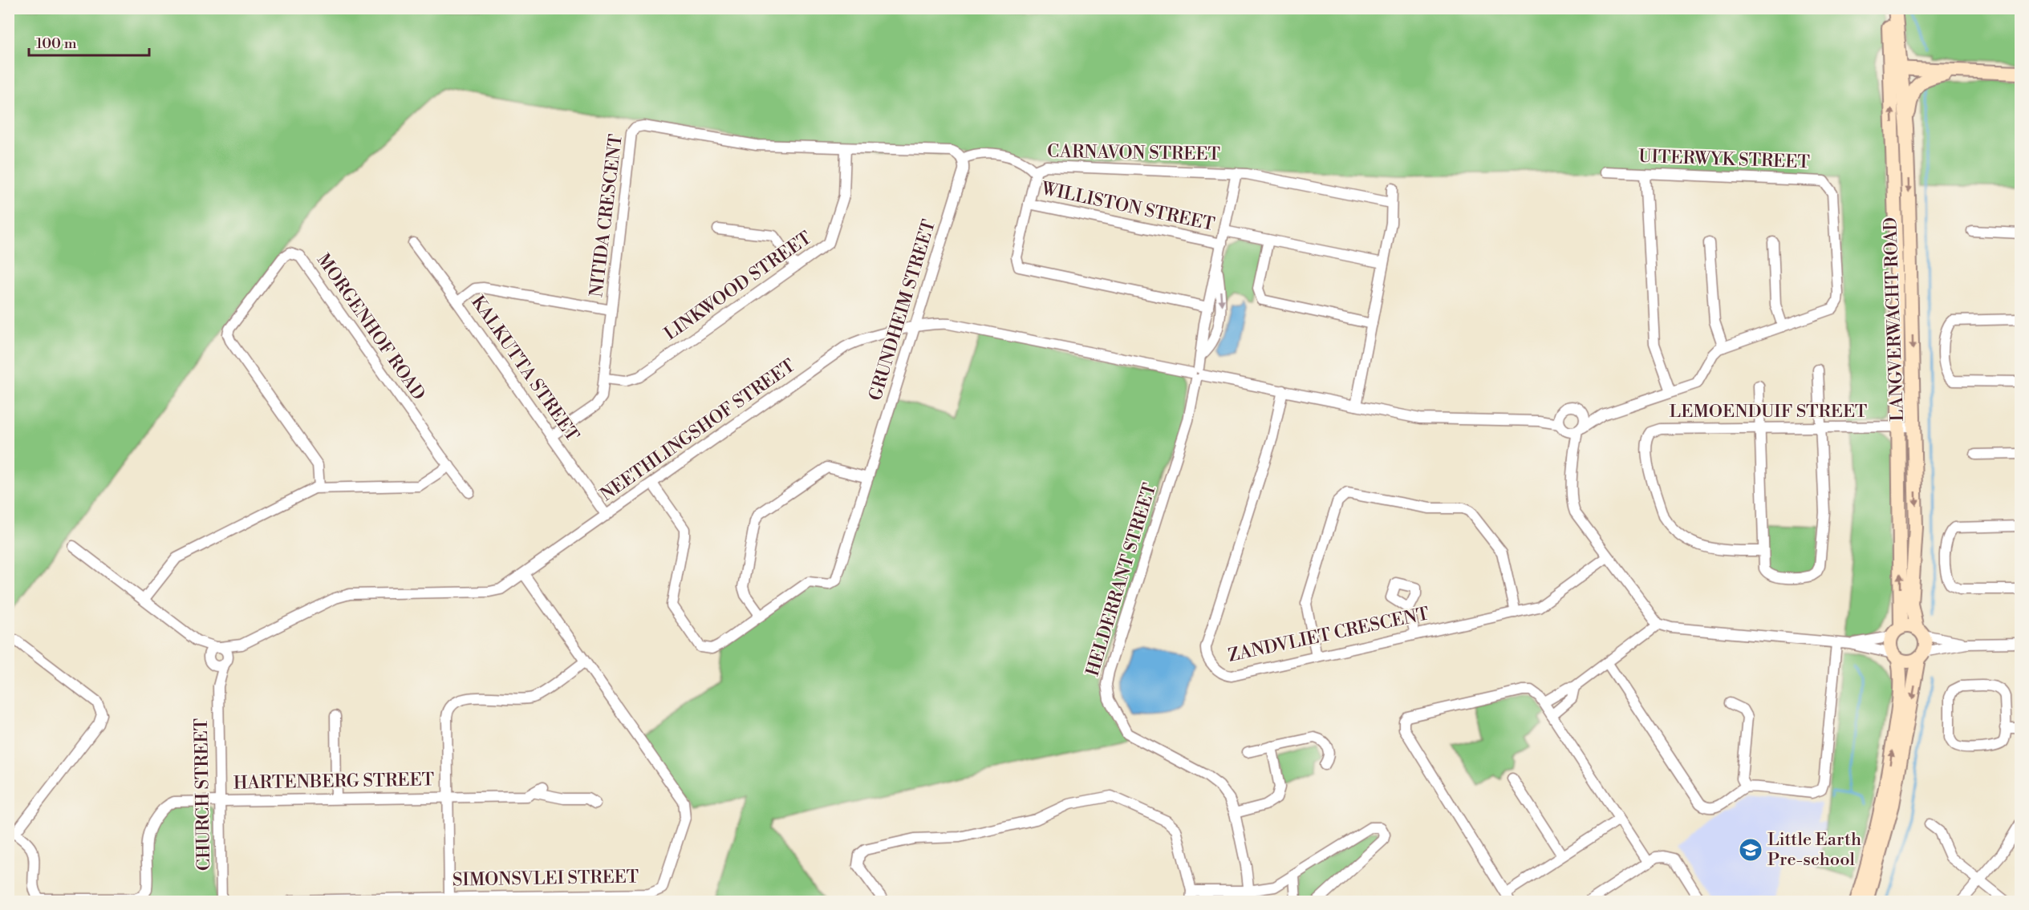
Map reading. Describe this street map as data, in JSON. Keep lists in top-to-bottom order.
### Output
{
  "streets": {
    "street": [
      "CARNAVON STREET",
      "UITERWYK STREET",
      "WILLISTON STREET",
      "NITIDA CRESCENT",
      "LINKWOOD STREET",
      "GRUNDHEIM STREET",
      "LANGVERWACHT ROAD",
      "MORGENHOF ROAD",
      "KALKUTTA STREET",
      "LEMOENDUIF STREET",
      "NEETHLINGSHOF STREET",
      "HELDERRANT STREET",
      "ZANDVLIET CRESCENT",
      "HARTENBERG STREET",
      "CHURCH STREET",
      "SIMONSVLEI STREET"
    ]
  },
  "crossings": [
    ["CARNAVON STREET", "WILLISTON STREET"],
    ["CARNAVON STREET", "HELDERRANT STREET"],
    ["UITERWYK STREET", "NEETHLINGSHOF STREET"],
    ["WILLISTON STREET", "HELDERRANT STREET"],
    ["NITIDA CRESCENT", "LINKWOOD STREET"],
    ["NITIDA CRESCENT", "KALKUTTA STREET"],
    ["GRUNDHEIM STREET", "NEETHLINGSHOF STREET"],
    ["LANGVERWACHT ROAD", "LEMOENDUIF STREET"],
    ["KALKUTTA STREET", "NEETHLINGSHOF STREET"],
    ["NEETHLINGSHOF STREET", "HELDERRANT STREET"],
    ["NEETHLINGSHOF STREET", "ZANDVLIET CRESCENT"],
    ["NEETHLINGSHOF STREET", "SIMONSVLEI STREET"],
    ["HARTENBERG STREET", "CHURCH STREET"]
  ],
  "places": {
    "school or university": ["Little Earth Pre-school"]
  },
  "scale_bar": "100 m"
}
